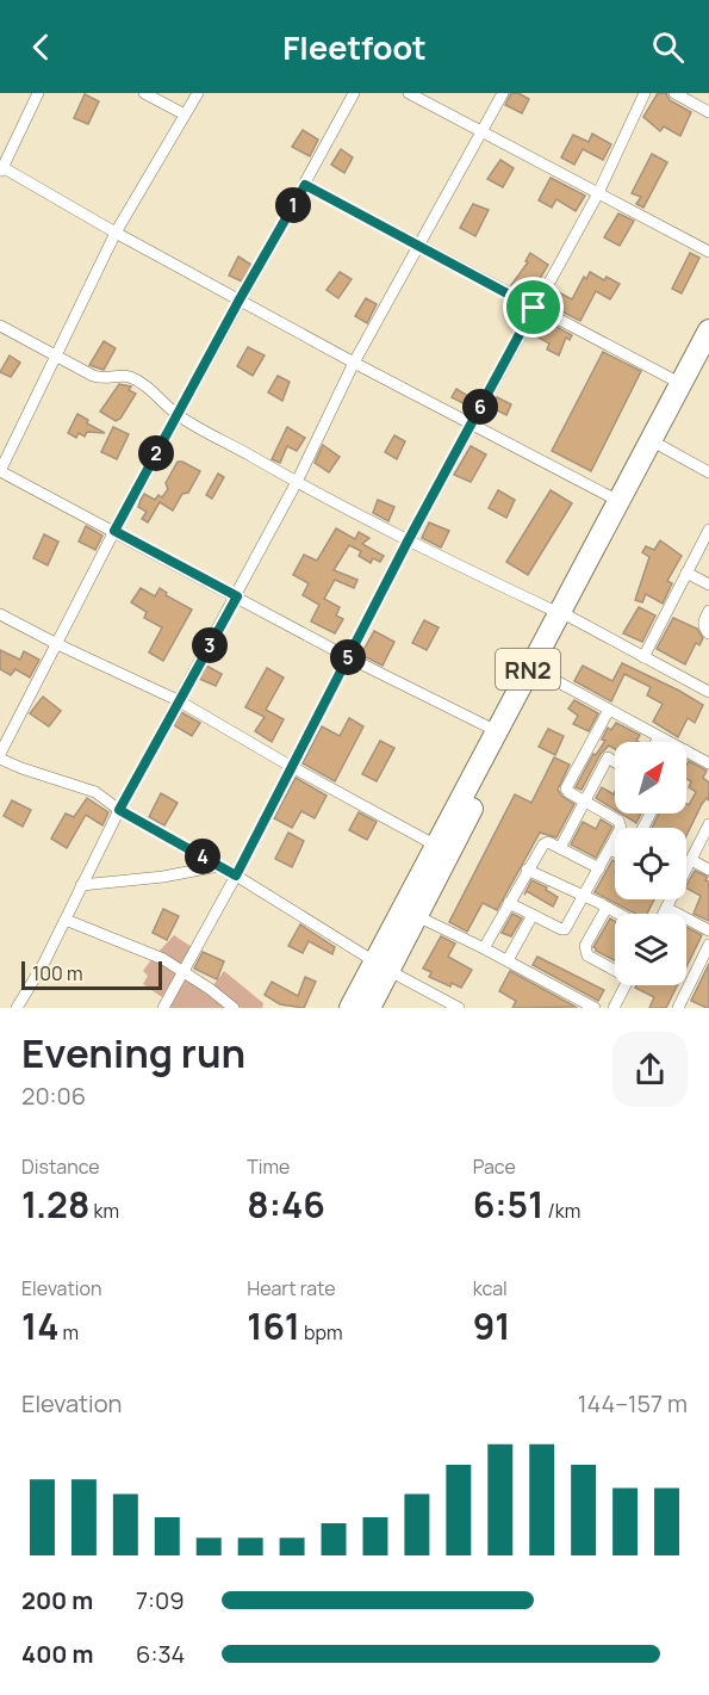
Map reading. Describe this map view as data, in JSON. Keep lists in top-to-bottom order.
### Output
{
  "streets": {
    "highway": ["RN2"]
  },
  "scale_bar": "100 m",
  "north": "top right",
  "page": {
    "header": "Fleetfoot",
    "pins": [
      "1",
      "6",
      "2",
      "3",
      "5",
      "4"
    ],
    "scale": "100 m",
    "heading": ["Evening run", "20:06"],
    "stats": [
      ["Distance", "1.28 km"],
      ["Time", "8:46"],
      ["Pace", "6:51 /km"],
      ["Elevation", "14 m"],
      ["Heart rate", "161 bpm"],
      ["kcal", "91"]
    ],
    "chart": ["Elevation", "144–157 m"],
    "list": [
      {
        "name": "200 m",
        "note": "7:09"
      },
      {
        "name": "400 m",
        "note": "6:34"
      }
    ]
  }
}
